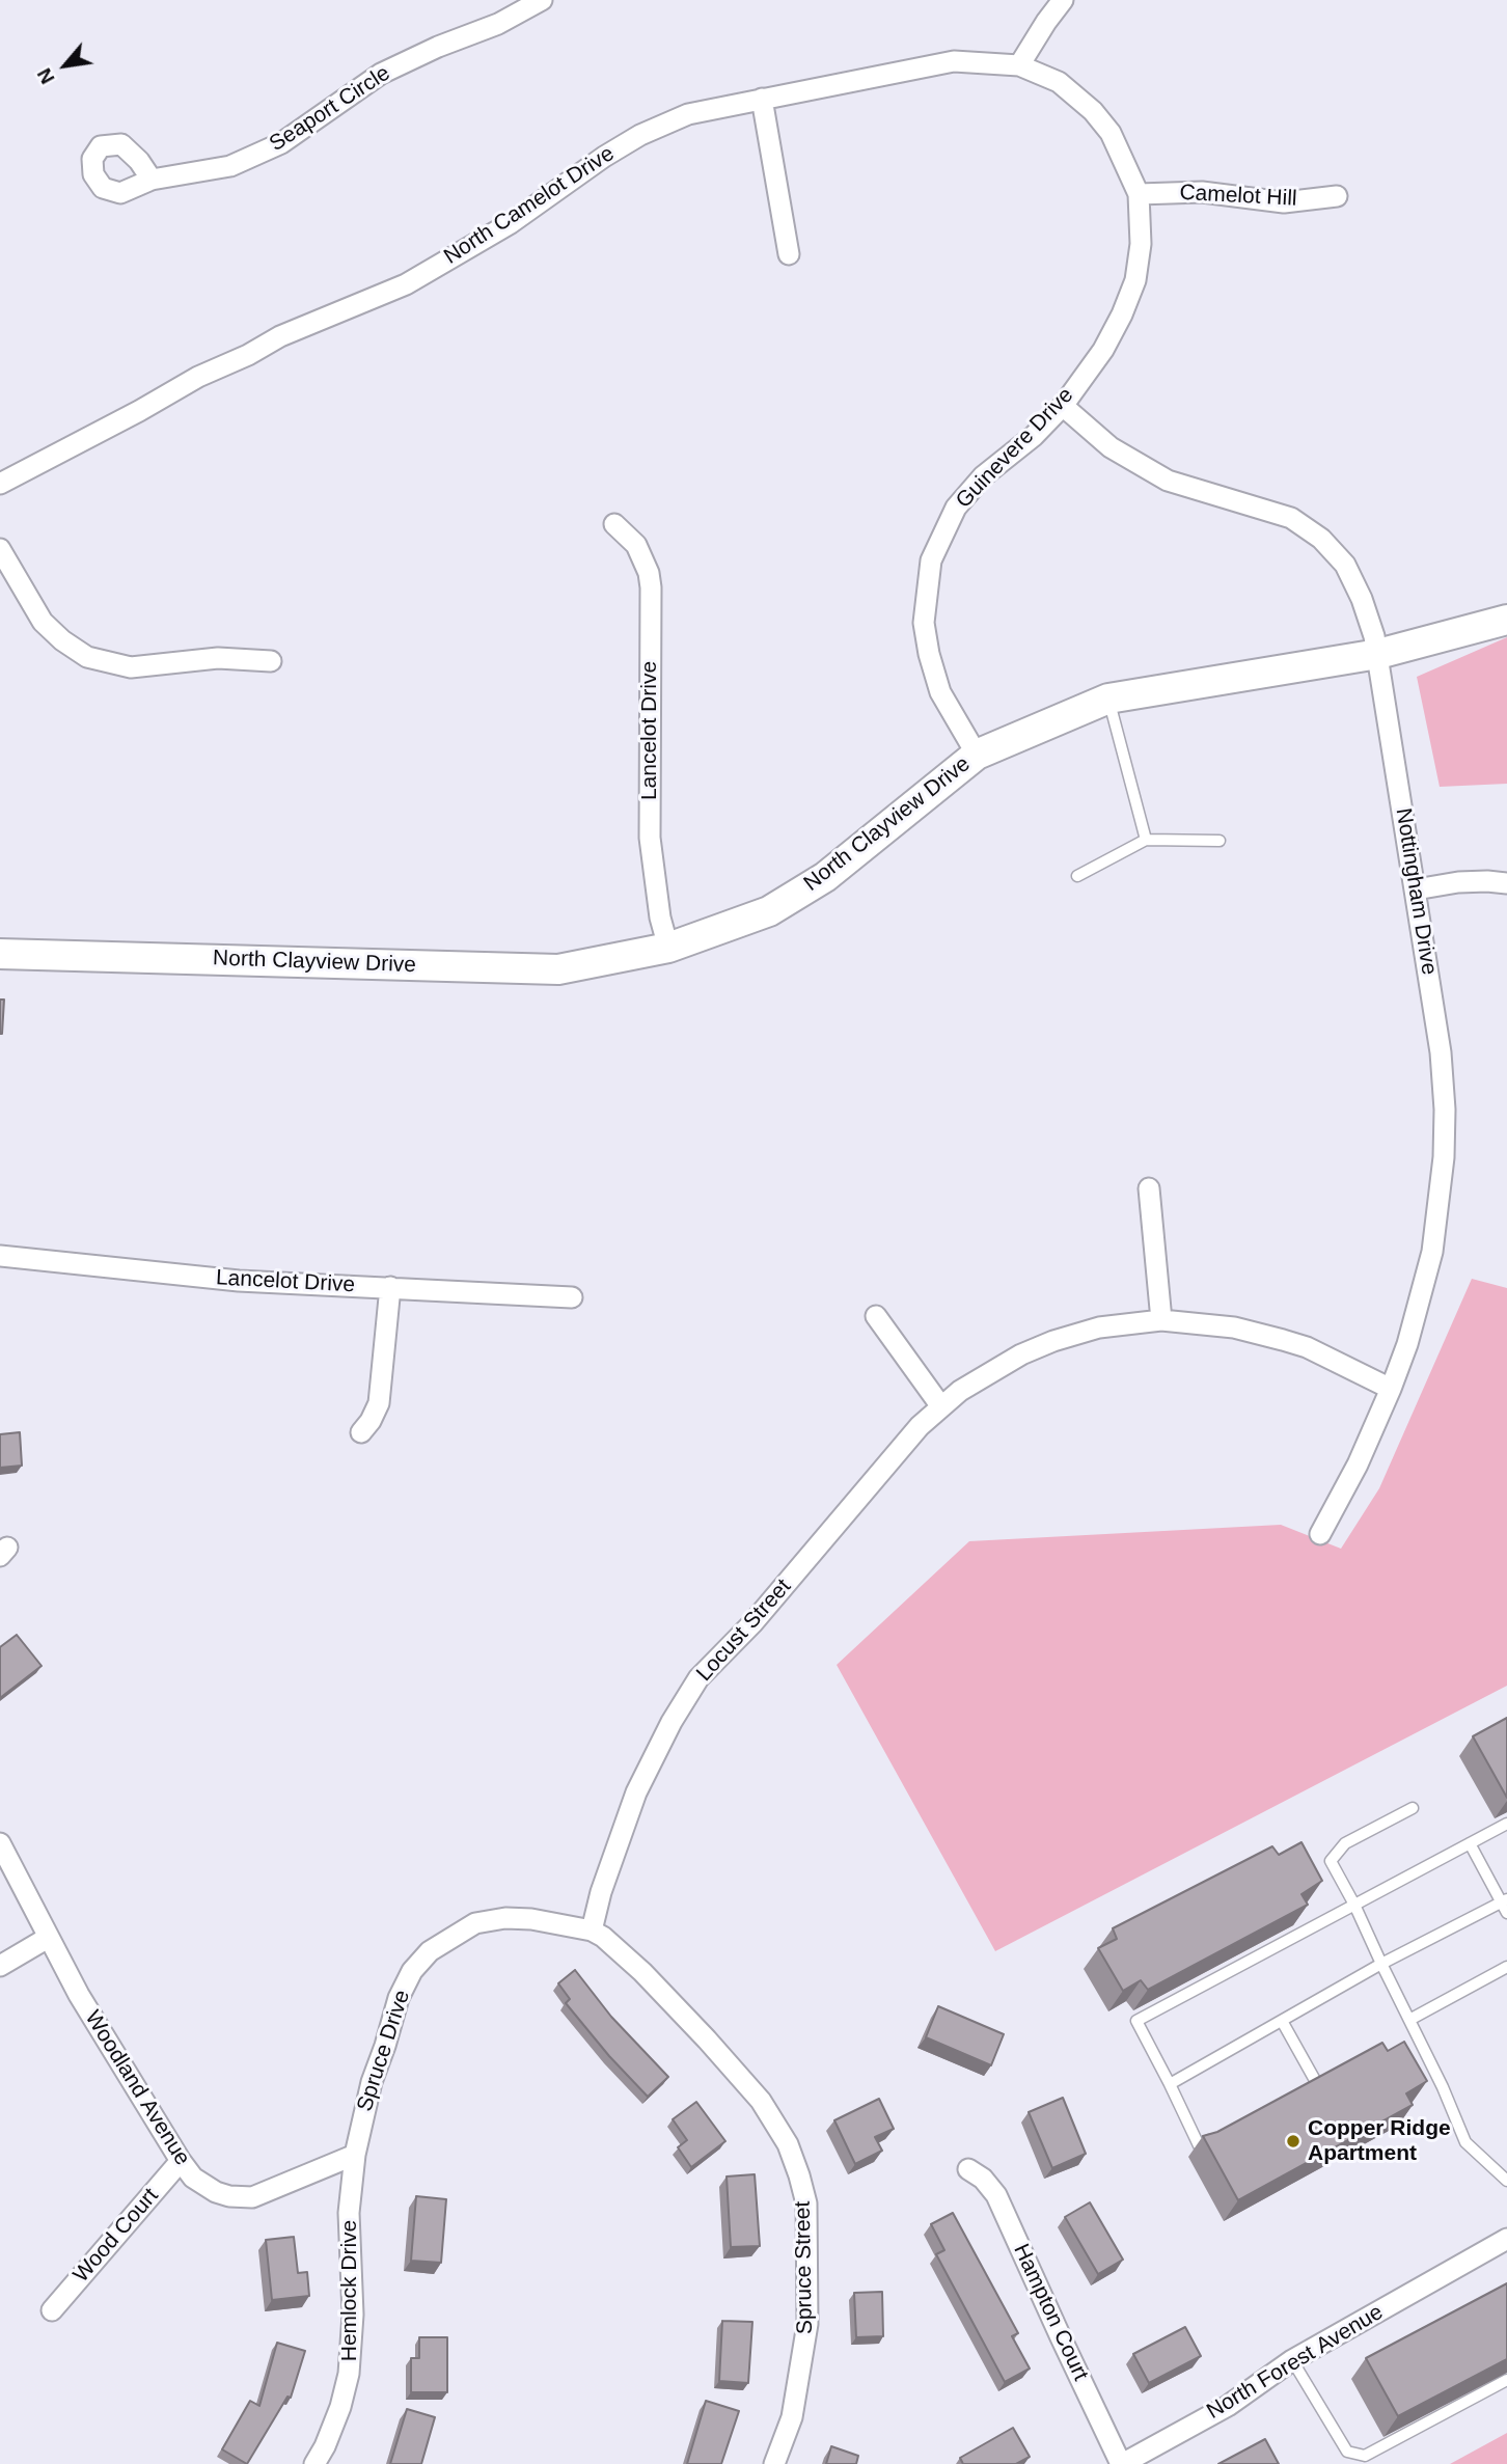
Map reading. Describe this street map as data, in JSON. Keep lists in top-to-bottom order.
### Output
{
  "streets": {
    "street": [
      "Seaport Circle",
      "Camelot Hill",
      "North Camelot Drive",
      "Guinevere Drive",
      "Lancelot Drive",
      "North Clayview Drive",
      "Nottingham Drive",
      "Locust Street",
      "Spruce Drive",
      "Woodland Avenue",
      "Wood Court",
      "Spruce Street",
      "Hemlock Drive",
      "Hampton Court",
      "North Forest Avenue"
    ]
  },
  "crossings": [
    ["Camelot Hill", "Guinevere Drive"],
    ["North Camelot Drive", "Guinevere Drive"],
    ["Guinevere Drive", "North Clayview Drive"],
    ["Guinevere Drive", "Nottingham Drive"],
    ["Lancelot Drive", "North Clayview Drive"],
    ["North Clayview Drive", "Nottingham Drive"],
    ["Nottingham Drive", "Locust Street"],
    ["Locust Street", "Spruce Drive"],
    ["Locust Street", "Spruce Street"],
    ["Spruce Drive", "Woodland Avenue"],
    ["Spruce Drive", "Spruce Street"],
    ["Spruce Drive", "Hemlock Drive"],
    ["Woodland Avenue", "Wood Court"],
    ["Woodland Avenue", "Hemlock Drive"],
    ["Hampton Court", "North Forest Avenue"]
  ],
  "places": ["Copper Ridge Apartment"],
  "north": "bottom left"
}
